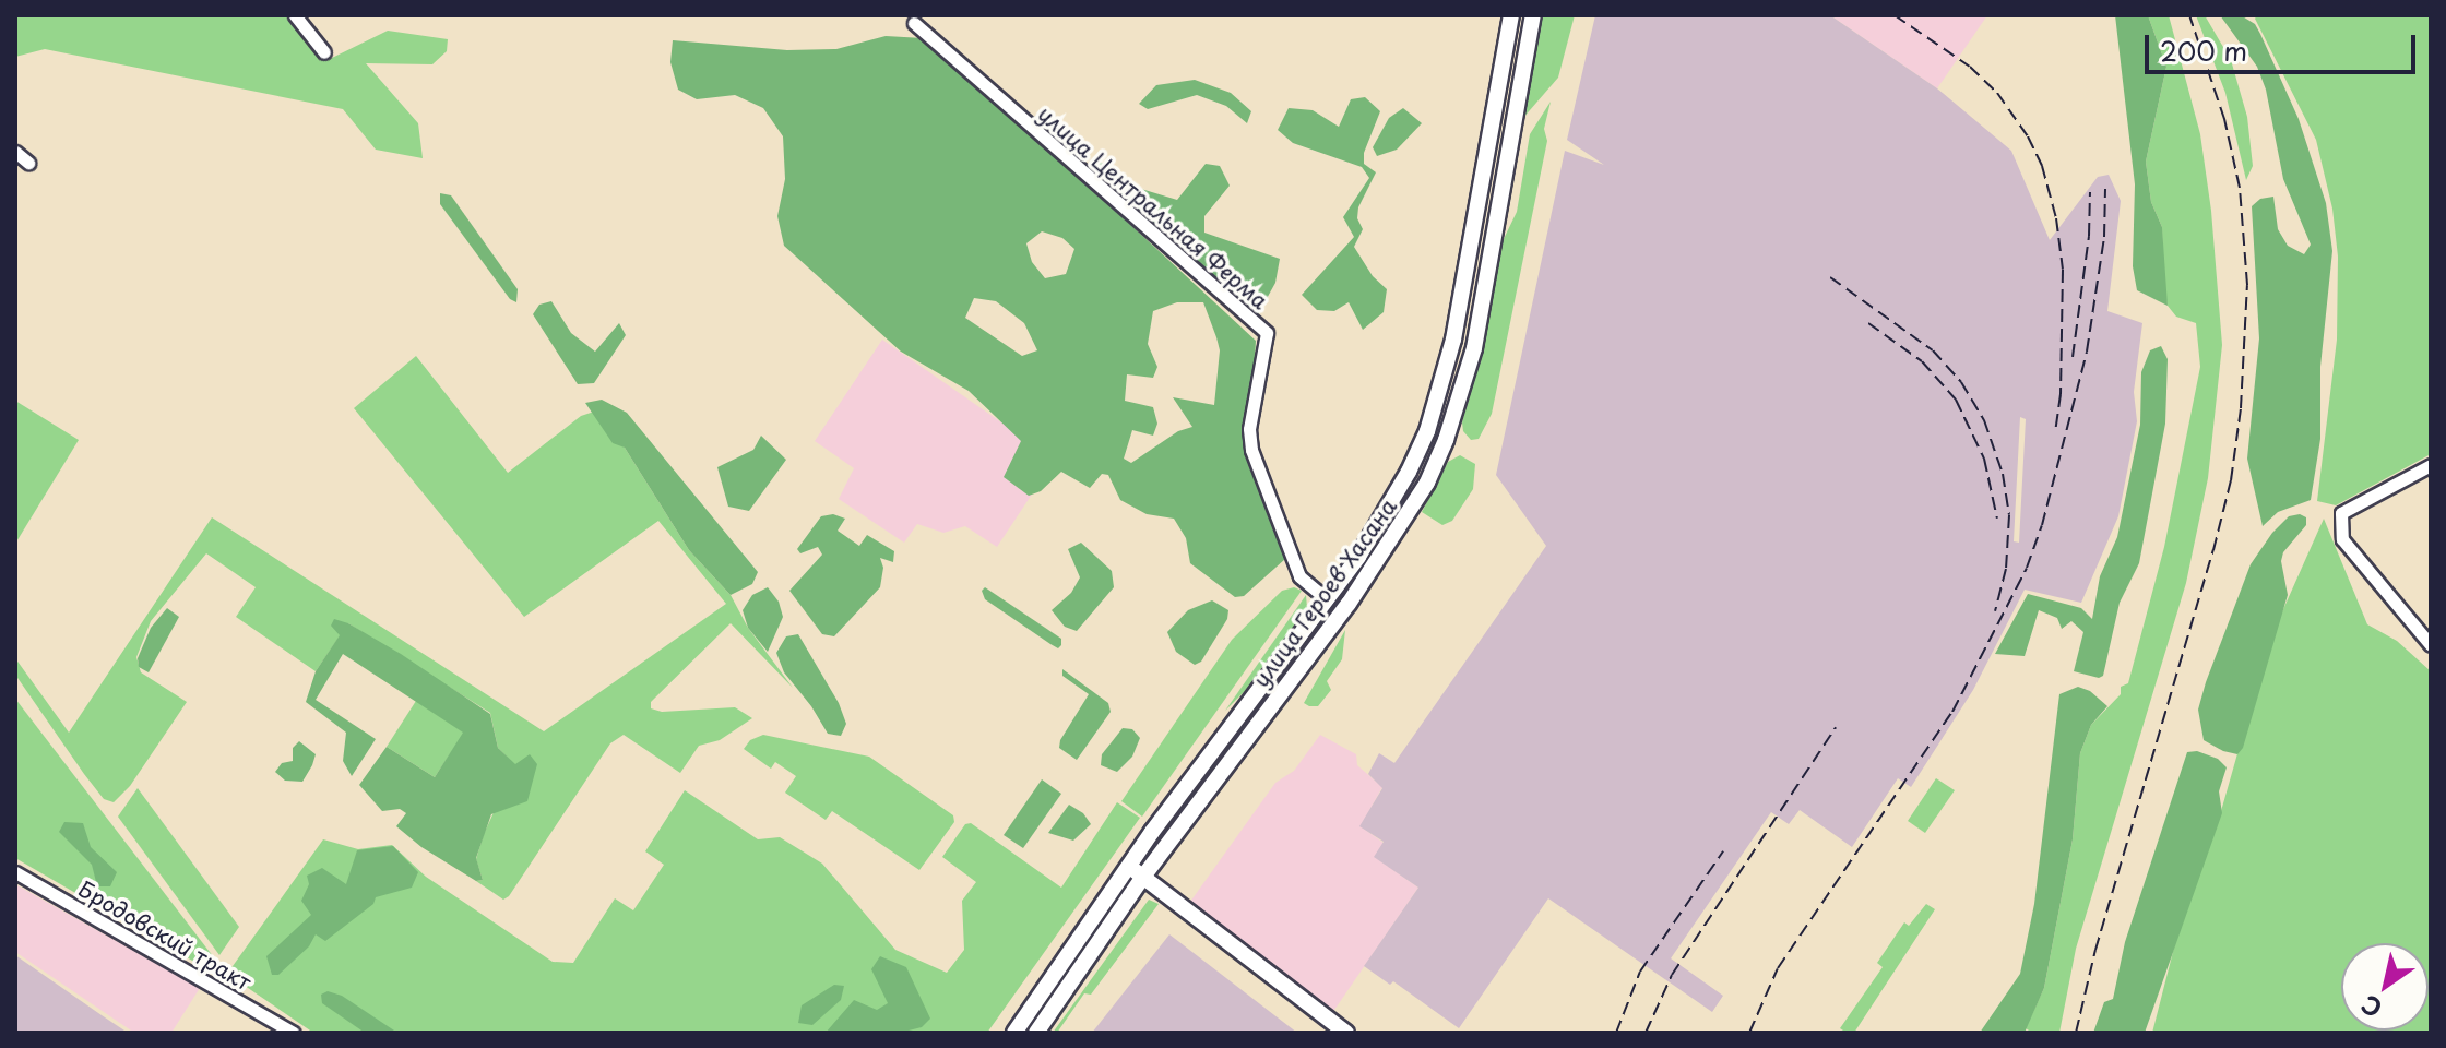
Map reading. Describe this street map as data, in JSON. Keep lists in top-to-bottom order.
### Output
{
  "streets": {
    "main road": ["улица Героев Хасана"],
    "street": ["улица Центральная Ферма", "Бродовский тракт"]
  },
  "crossings": [
    ["улица Центральная Ферма", "улица Героев Хасана"]
  ],
  "scale_bar": "200 m",
  "north": "bottom left"
}
